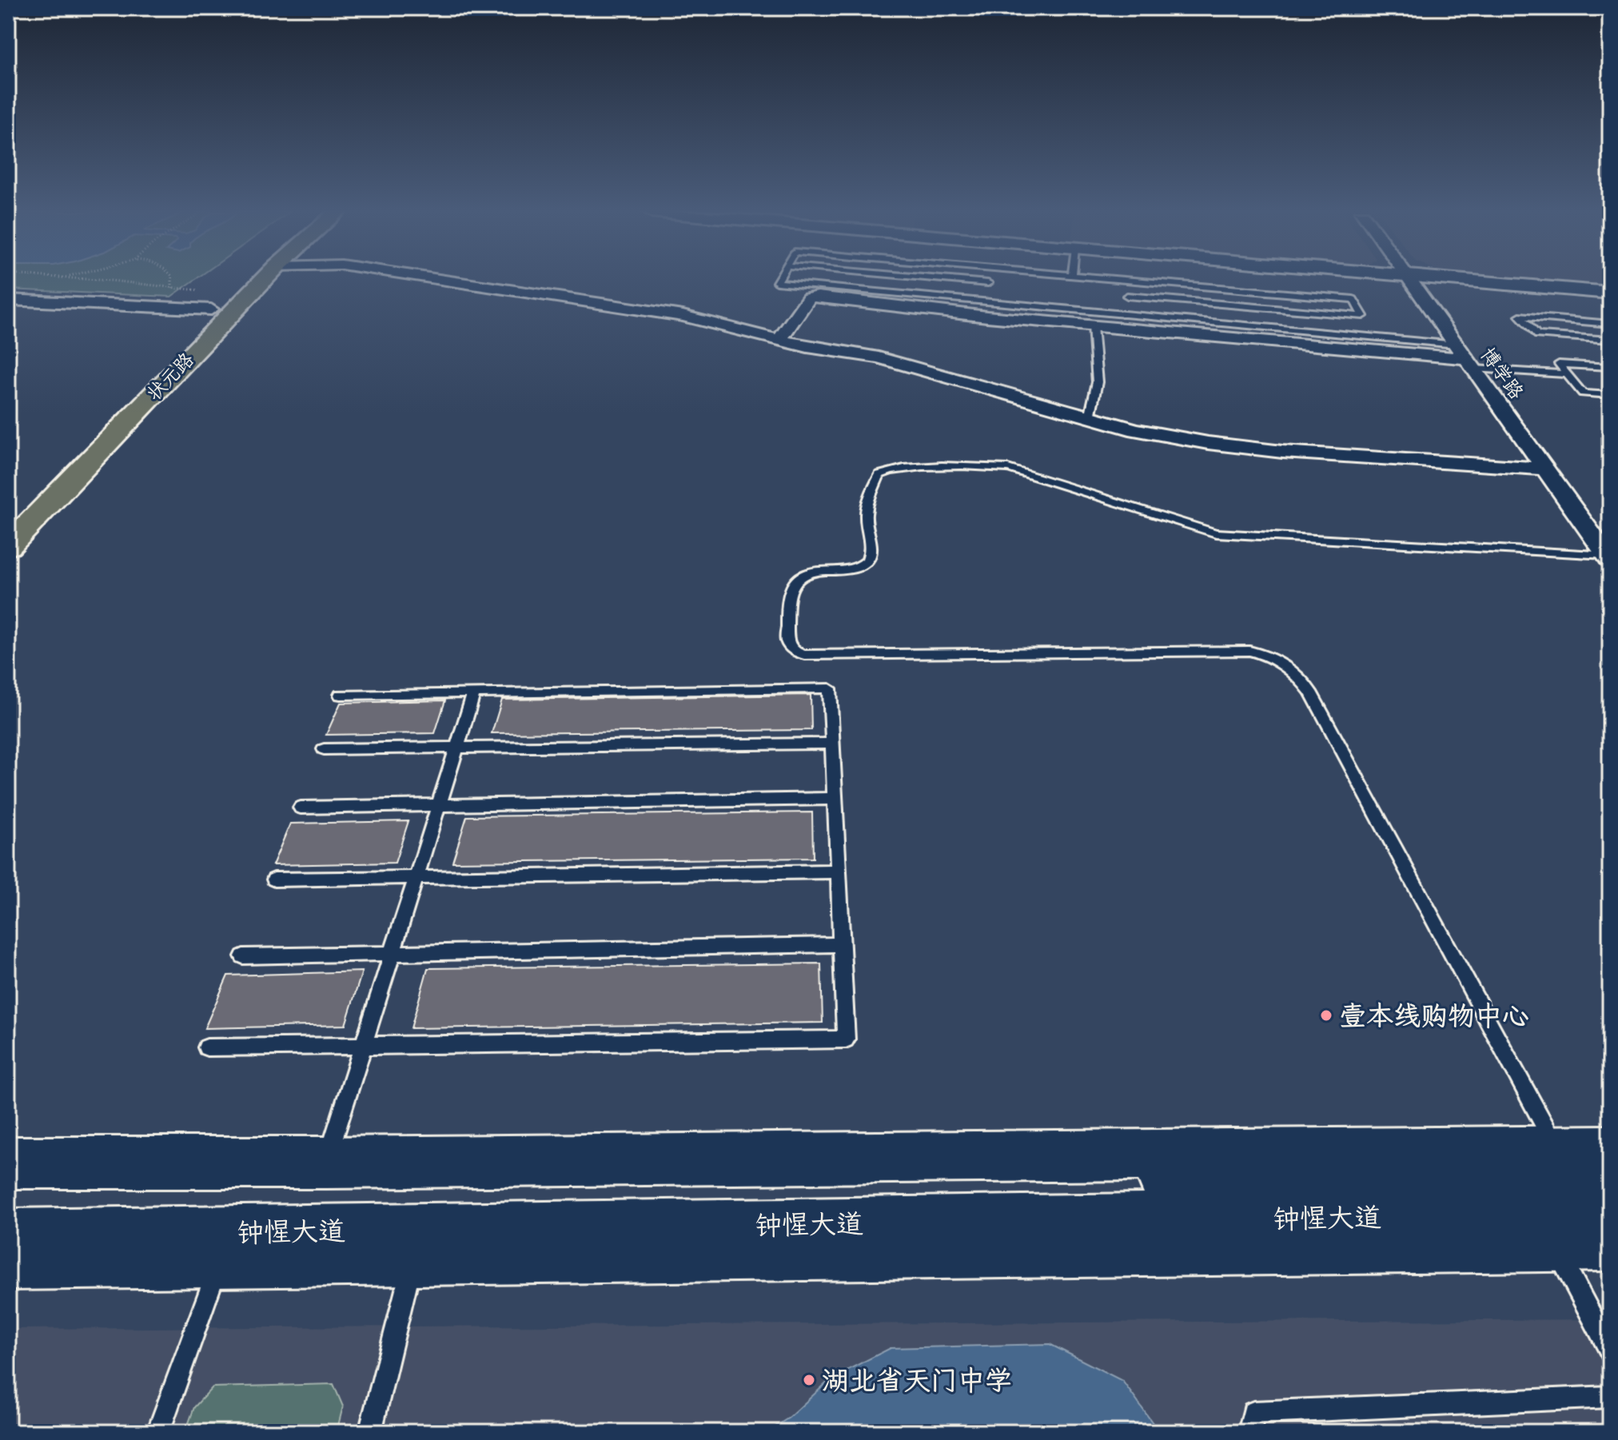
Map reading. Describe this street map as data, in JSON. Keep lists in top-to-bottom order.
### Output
{
  "streets": {
    "main road": ["状元路", "钟惺大道"],
    "street": ["博学路"]
  },
  "places": ["壹本线购物中心", "湖北省天门中学"]
}
